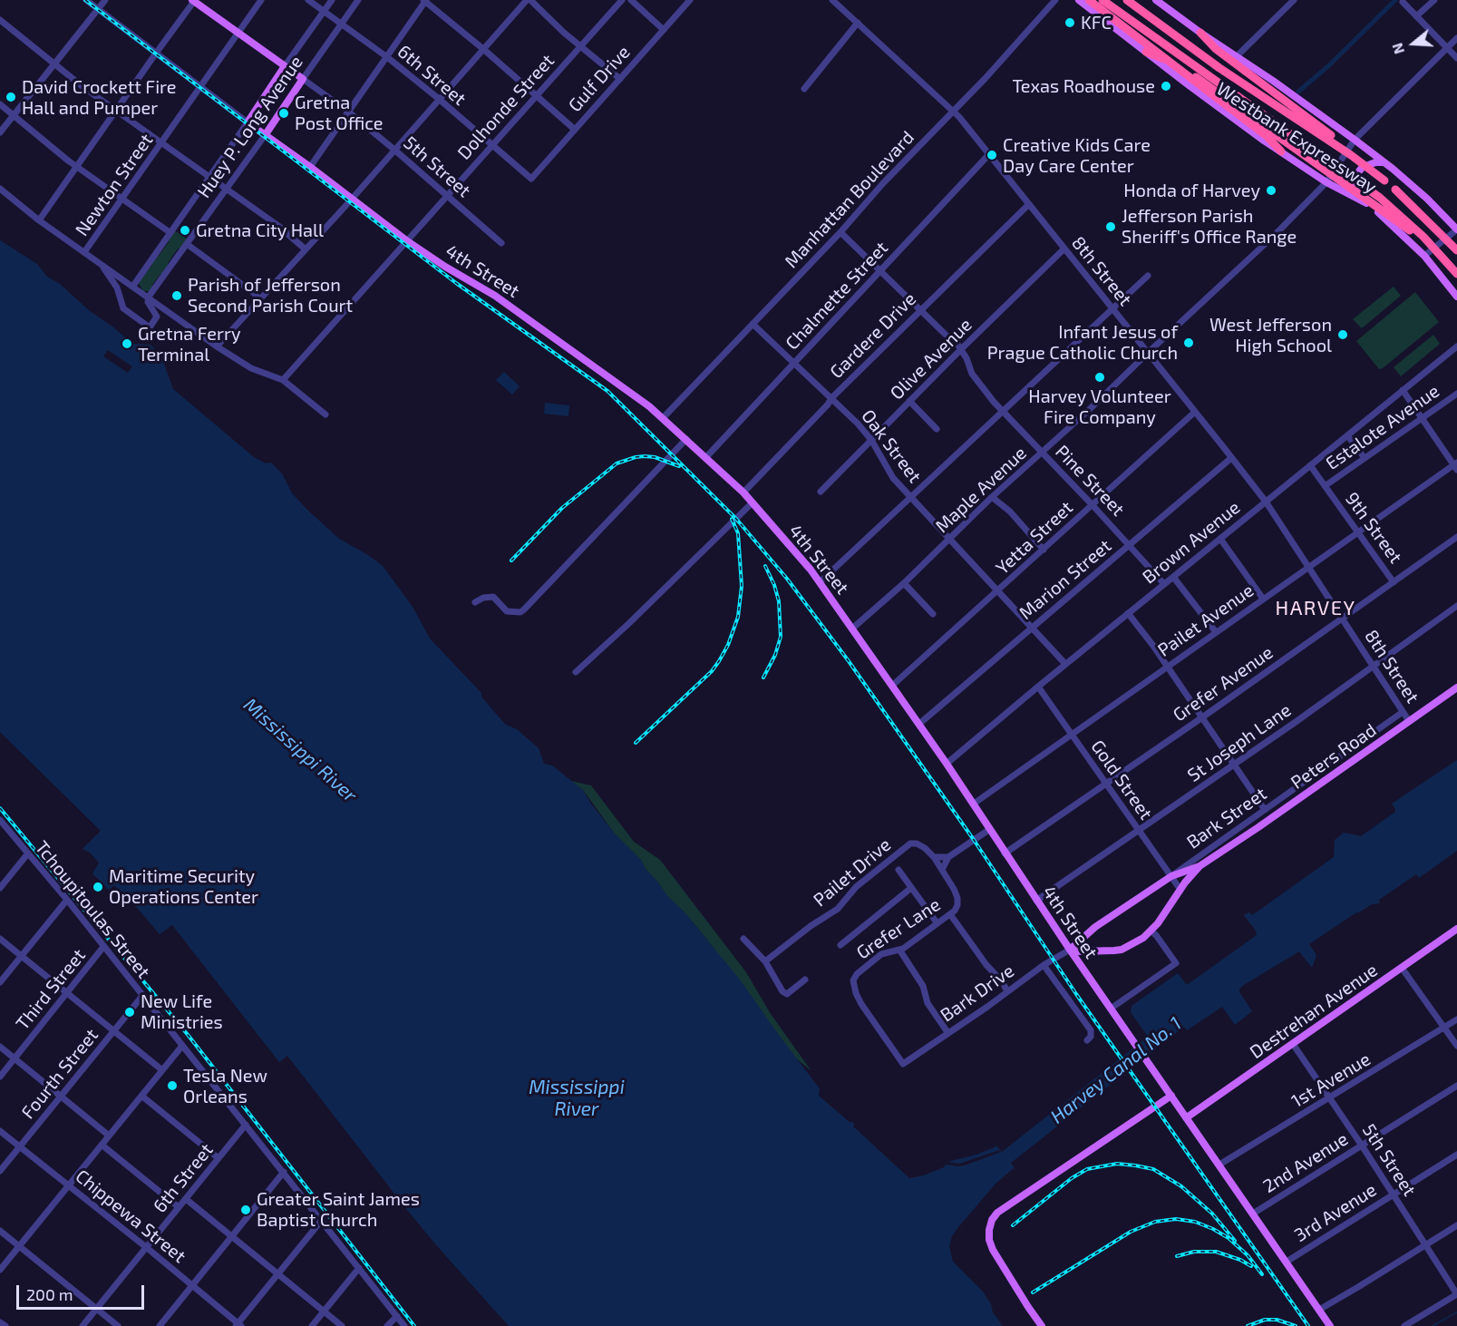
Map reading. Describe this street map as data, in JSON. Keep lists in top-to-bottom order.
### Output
{
  "streets": {
    "highway": ["Westbank Expressway"],
    "main road": [
      "Huey P. Long Avenue",
      "5th Street",
      "4th Street",
      "Peters Road",
      "Bark Street",
      "Destrehan Avenue"
    ],
    "street": [
      "6th Street",
      "Gulf Drive",
      "Dolhonde Street",
      "Newton Street",
      "Manhattan Boulevard",
      "8th Street",
      "Chalmette Street",
      "Gardere Drive",
      "Olive Avenue",
      "Estalote Avenue",
      "Oak Street",
      "Pine Street",
      "Maple Avenue",
      "9th Street",
      "Yetta Street",
      "Brown Avenue",
      "Marion Street",
      "Pailet Avenue",
      "Grefer Avenue",
      "St Joseph Lane",
      "Gold Street",
      "Pailet Drive",
      "Tchoupitoulas Street",
      "Grefer Lane",
      "Third Street",
      "Bark Drive",
      "Fourth Street",
      "1st Avenue",
      "2nd Avenue",
      "3rd Avenue",
      "Chippewa Street"
    ]
  },
  "crossings": [
    ["6th Street", "Gulf Drive"],
    ["6th Street", "Dolhonde Street"],
    ["6th Street", "Huey P. Long Avenue"],
    ["6th Street", "Tchoupitoulas Street"],
    ["6th Street", "Chippewa Street"],
    ["Dolhonde Street", "5th Street"],
    ["Dolhonde Street", "4th Street"],
    ["Huey P. Long Avenue", "5th Street"],
    ["Huey P. Long Avenue", "4th Street"],
    ["Westbank Expressway", "Maple Avenue"],
    ["5th Street", "Newton Street"],
    ["5th Street", "Destrehan Avenue"],
    ["5th Street", "1st Avenue"],
    ["5th Street", "2nd Avenue"],
    ["5th Street", "3rd Avenue"],
    ["Newton Street", "4th Street"],
    ["Manhattan Boulevard", "4th Street"],
    ["Manhattan Boulevard", "8th Street"],
    ["Manhattan Boulevard", "Oak Street"],
    ["Manhattan Boulevard", "Pine Street"],
    ["4th Street", "Chalmette Street"],
    ["4th Street", "Gardere Drive"],
    ["4th Street", "Maple Avenue"],
    ["4th Street", "Yetta Street"],
    ["4th Street", "Brown Avenue"],
    ["4th Street", "Marion Street"],
    ["4th Street", "Pailet Avenue"],
    ["4th Street", "Grefer Avenue"],
    ["4th Street", "St Joseph Lane"],
    ["4th Street", "Peters Road"],
    ["4th Street", "Bark Street"],
    ["4th Street", "Bark Drive"],
    ["4th Street", "Destrehan Avenue"],
    ["4th Street", "1st Avenue"],
    ["4th Street", "2nd Avenue"],
    ["4th Street", "3rd Avenue"],
    ["8th Street", "Chalmette Street"],
    ["8th Street", "Gardere Drive"],
    ["8th Street", "Olive Avenue"],
    ["8th Street", "Maple Avenue"],
    ["8th Street", "Yetta Street"],
    ["8th Street", "Brown Avenue"],
    ["8th Street", "Marion Street"],
    ["8th Street", "Pailet Avenue"],
    ["8th Street", "Grefer Avenue"],
    ["8th Street", "St Joseph Lane"],
    ["8th Street", "Peters Road"],
    ["8th Street", "Bark Street"],
    ["Chalmette Street", "Oak Street"],
    ["Chalmette Street", "Pine Street"],
    ["Gardere Drive", "Oak Street"],
    ["Gardere Drive", "Pine Street"],
    ["Olive Avenue", "Oak Street"],
    ["Olive Avenue", "Pine Street"],
    ["Estalote Avenue", "9th Street"],
    ["Oak Street", "Maple Avenue"],
    ["Oak Street", "Yetta Street"],
    ["Oak Street", "Brown Avenue"],
    ["Oak Street", "Marion Street"],
    ["Pine Street", "Maple Avenue"],
    ["Pine Street", "Yetta Street"],
    ["Pine Street", "Brown Avenue"],
    ["Pine Street", "Marion Street"],
    ["9th Street", "Brown Avenue"],
    ["9th Street", "Pailet Avenue"],
    ["9th Street", "Grefer Avenue"],
    ["Brown Avenue", "Gold Street"],
    ["Pailet Avenue", "Gold Street"],
    ["Grefer Avenue", "Gold Street"],
    ["St Joseph Lane", "Gold Street"],
    ["Peters Road", "Gold Street"],
    ["Peters Road", "Bark Street"],
    ["Peters Road", "Bark Drive"],
    ["Gold Street", "Bark Street"],
    ["Bark Street", "Bark Drive"],
    ["Pailet Drive", "Grefer Lane"],
    ["Tchoupitoulas Street", "Third Street"],
    ["Tchoupitoulas Street", "Fourth Street"],
    ["Grefer Lane", "Bark Drive"],
    ["Fourth Street", "Chippewa Street"]
  ],
  "districts": ["HARVEY"],
  "water": ["Mississippi River", "Harvey Canal No. 1"],
  "places": [
    "KFC",
    "Texas Roadhouse",
    "David Crockett Fire Hall and Pumper",
    "Gretna Post Office",
    "Creative Kids Care Day Care Center",
    "Honda of Harvey",
    "Jefferson Parish Sheriff's Office Range",
    "Gretna City Hall",
    "Parish of Jefferson Second Parish Court",
    "West Jefferson High School",
    "Infant Jesus of Prague Catholic Church",
    "Gretna Ferry Terminal",
    "Harvey Volunteer Fire Company",
    "Maritime Security Operations Center",
    "New Life Ministries",
    "Tesla New Orleans",
    "Greater Saint James Baptist Church"
  ],
  "scale_bar": "200 m",
  "north": "left"
}
